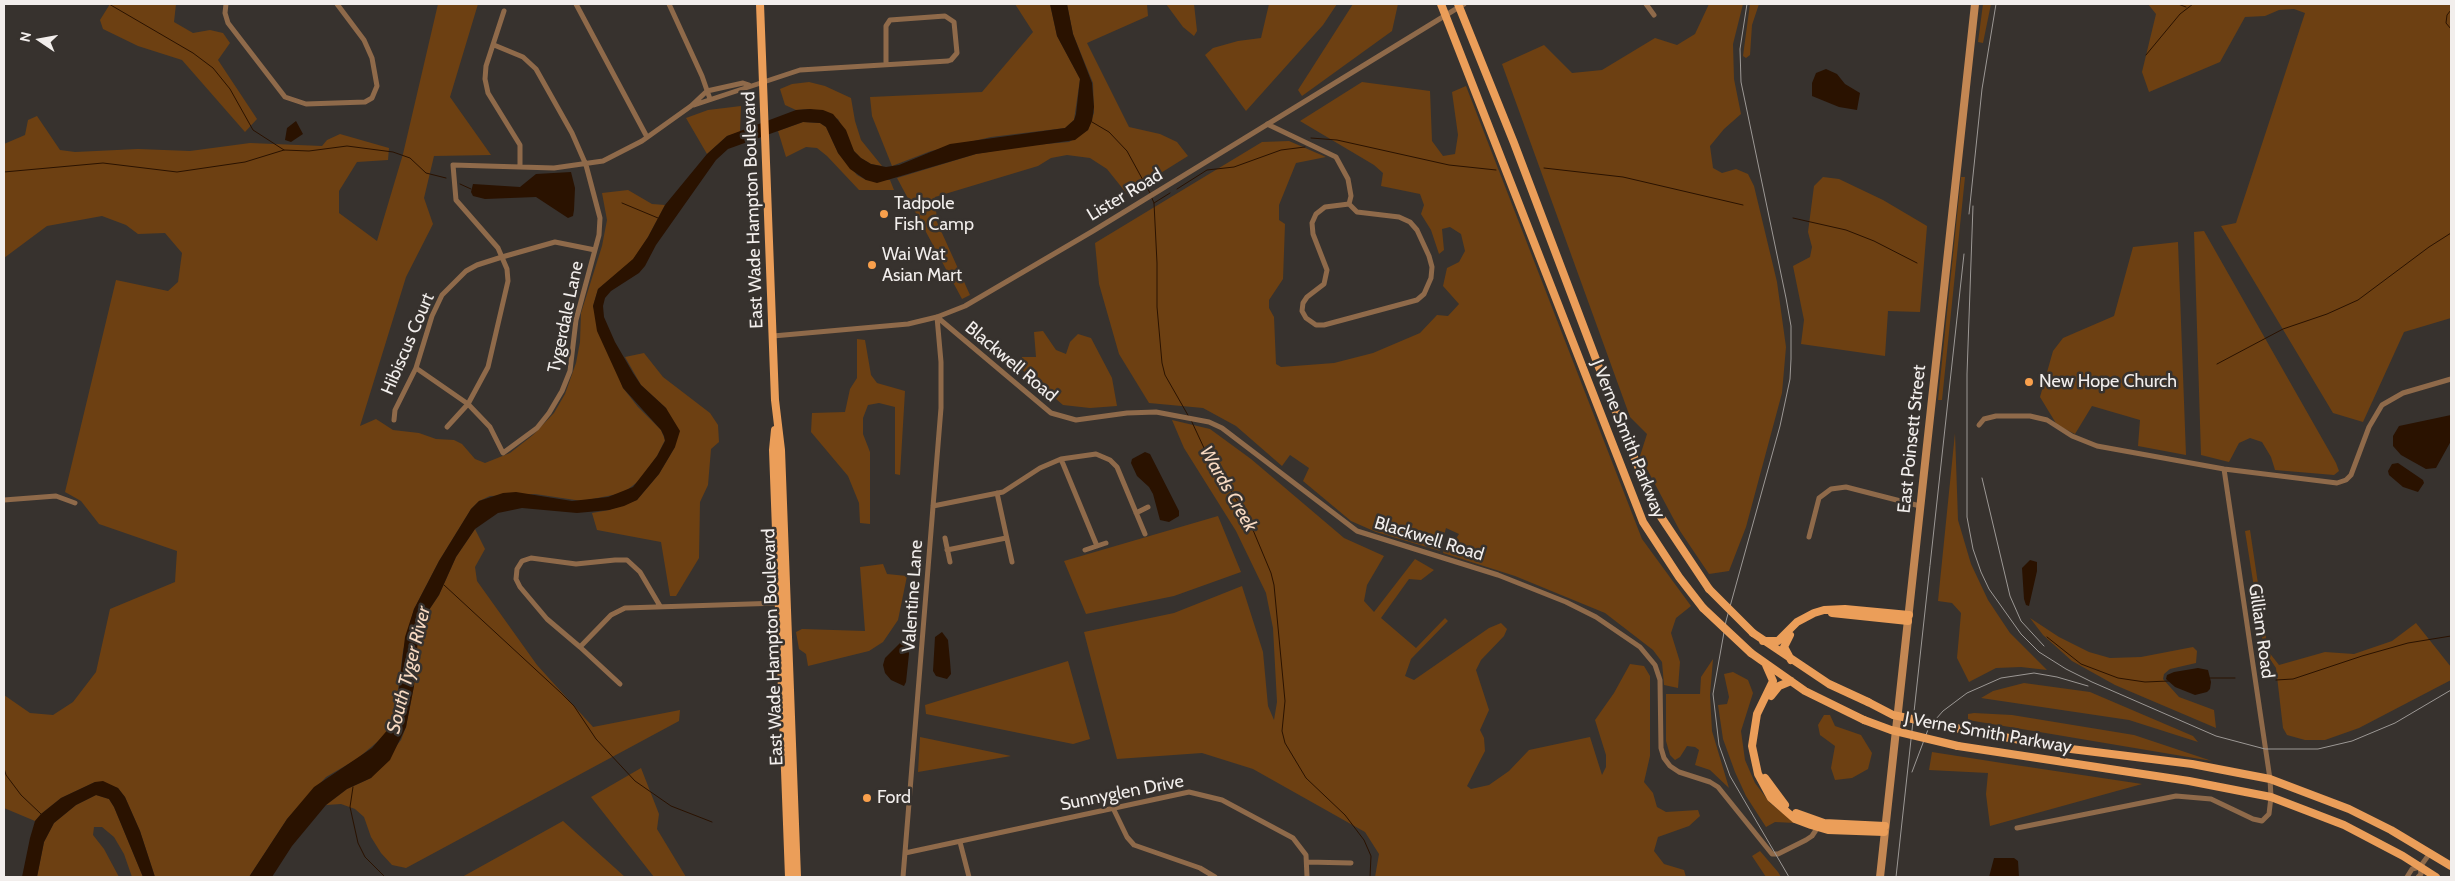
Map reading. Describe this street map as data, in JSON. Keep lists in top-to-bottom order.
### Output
{
  "streets": {
    "main road": ["East Wade Hampton Boulevard", "J Verne Smith Parkway", "East Poinsett Street"],
    "street": [
      "Lister Road",
      "Tygerdale Lane",
      "Hibiscus Court",
      "Blackwell Road",
      "Valentine Lane",
      "Gilliam Road",
      "Sunnyglen Drive"
    ]
  },
  "crossings": [
    ["Lister Road", "East Wade Hampton Boulevard"],
    ["Lister Road", "Blackwell Road"],
    ["Lister Road", "J Verne Smith Parkway"],
    ["Lister Road", "Valentine Lane"],
    ["Tygerdale Lane", "Hibiscus Court"],
    ["Blackwell Road", "Valentine Lane"],
    ["J Verne Smith Parkway", "Gilliam Road"],
    ["Valentine Lane", "Sunnyglen Drive"]
  ],
  "water": ["Wards Creek", "South Tyger River"],
  "places": [
    "Tadpole Fish Camp",
    "Wai Wat Asian Mart",
    "New Hope Church",
    "Ford"
  ],
  "north": "left"
}
